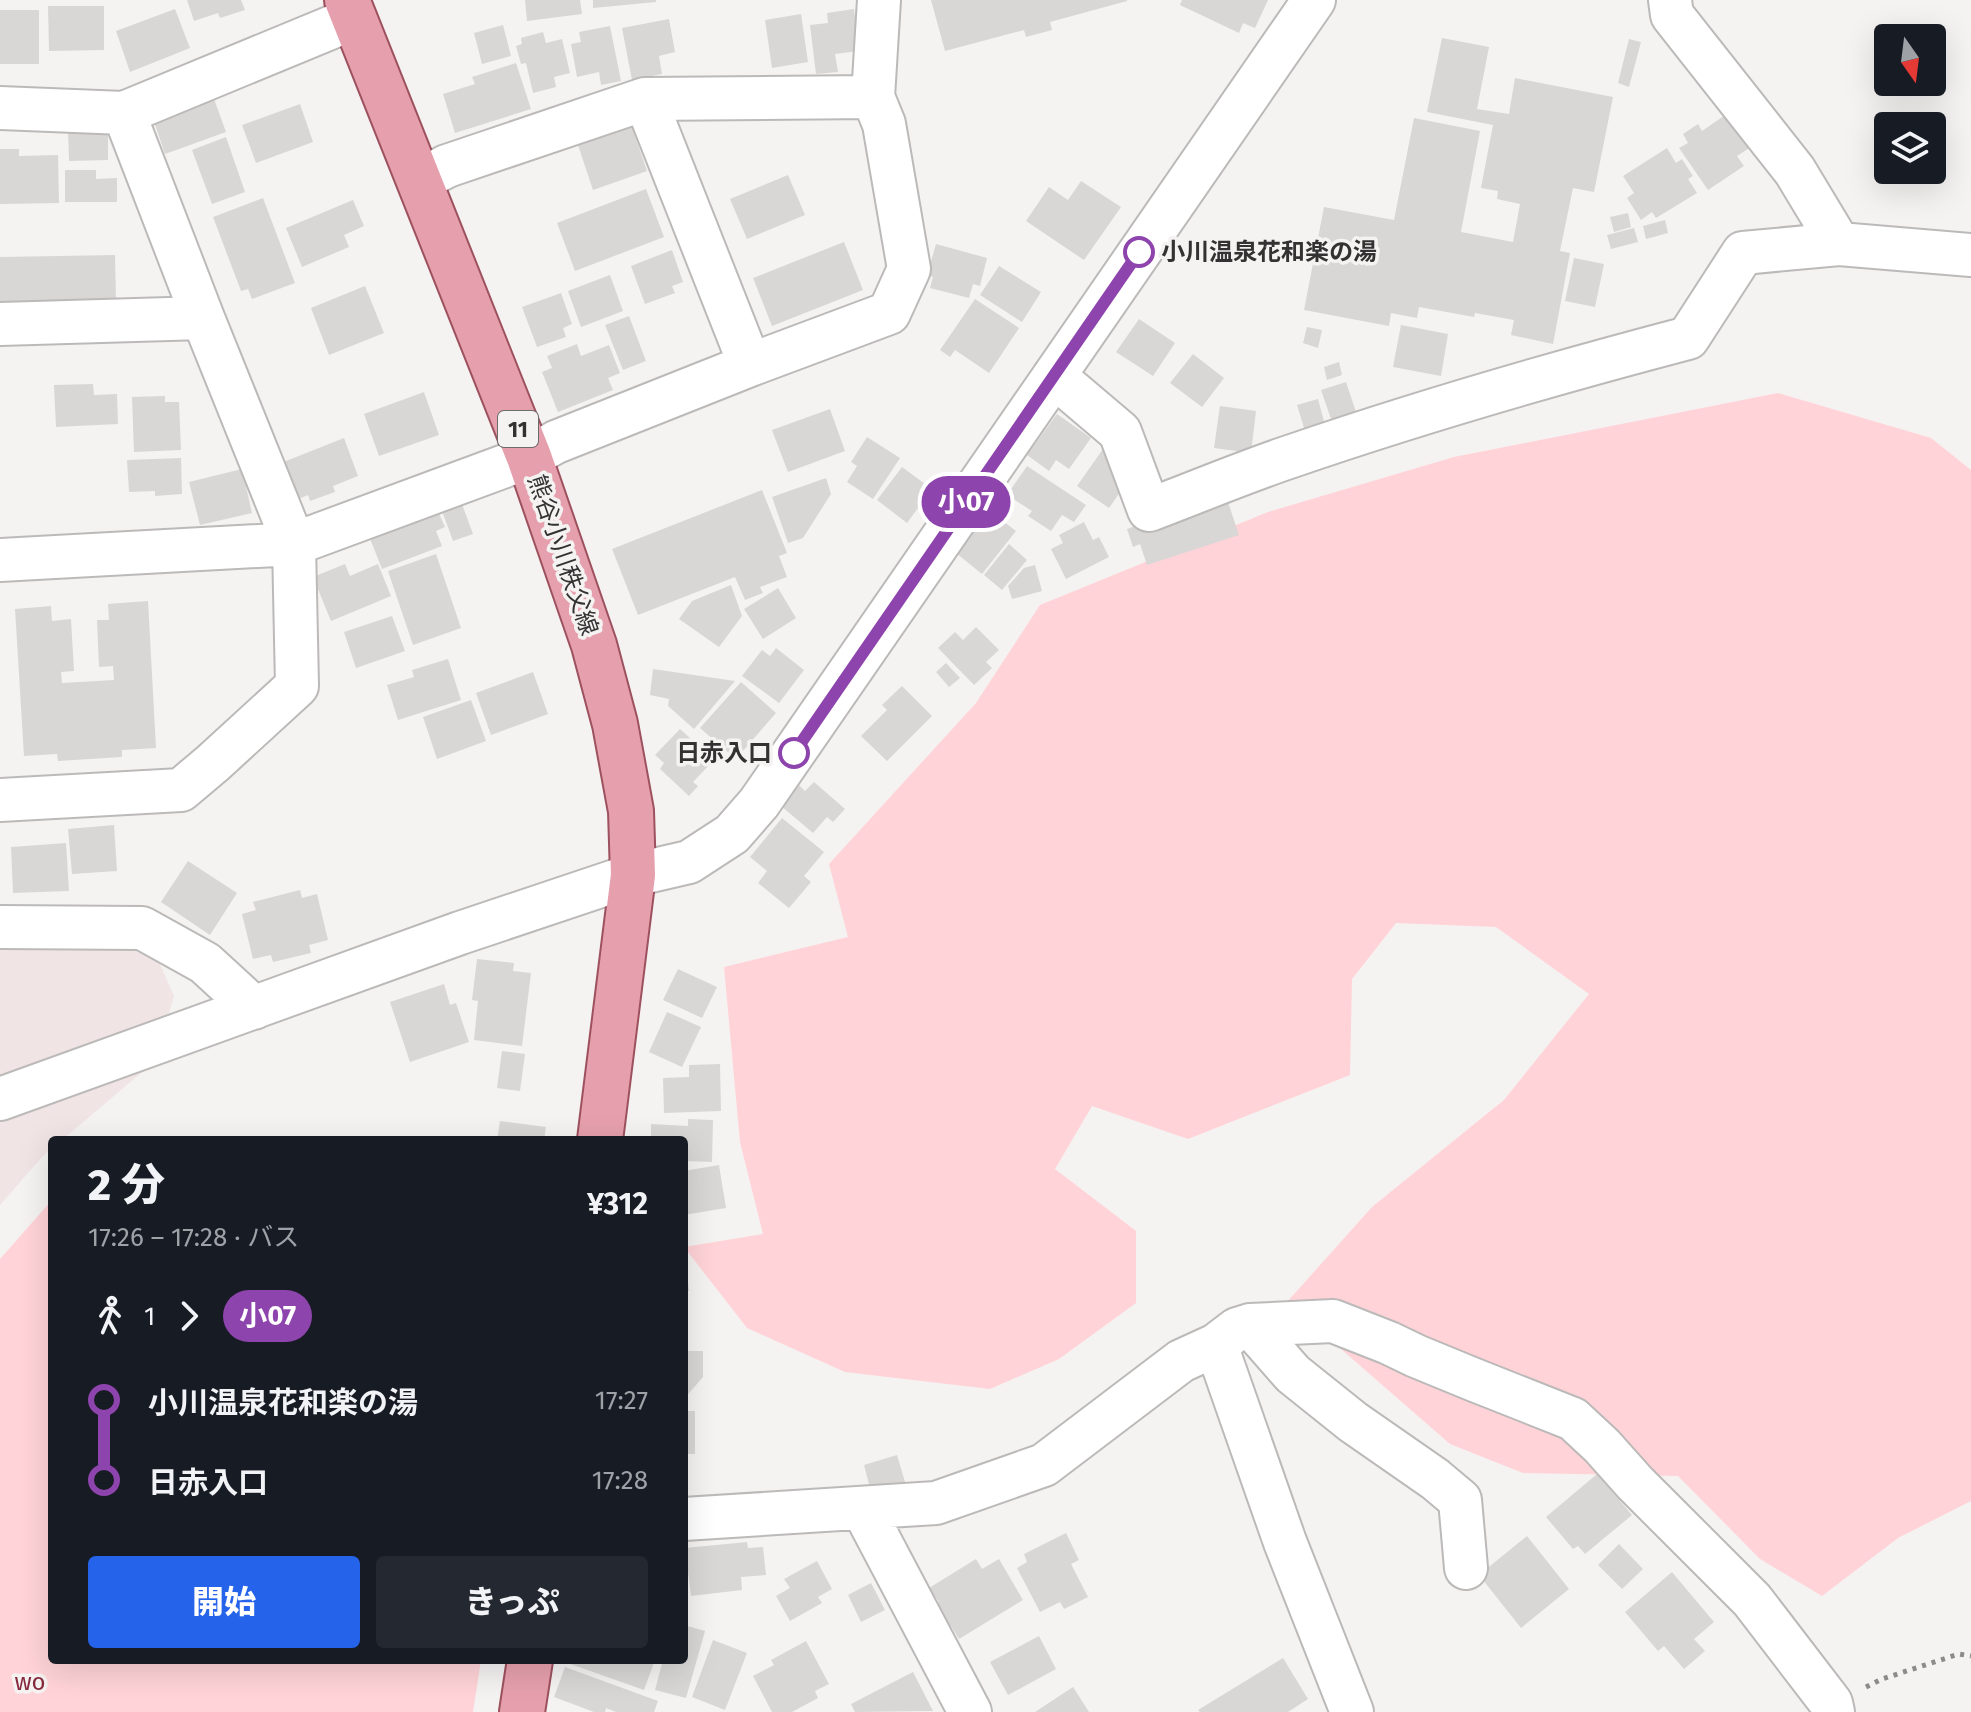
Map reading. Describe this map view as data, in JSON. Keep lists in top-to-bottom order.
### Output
{
  "streets": {
    "main road": ["11", "熊谷小川秩父線"]
  },
  "parks": ["wo"],
  "places": ["小川温泉花和楽の湯", "日赤入口"],
  "lines": ["bus line 小07"],
  "north": "bottom",
  "page": {
    "on_map": "小07",
    "heading": ["2 分", "17:26 – 17:28 · バス", "¥312"],
    "legs": ["1", "小07"],
    "list": [
      {
        "name": "小川温泉花和楽の湯",
        "value": "17:27"
      },
      {
        "name": "日赤入口",
        "value": "17:28"
      }
    ],
    "buttons": ["開始", "きっぷ"]
  }
}
